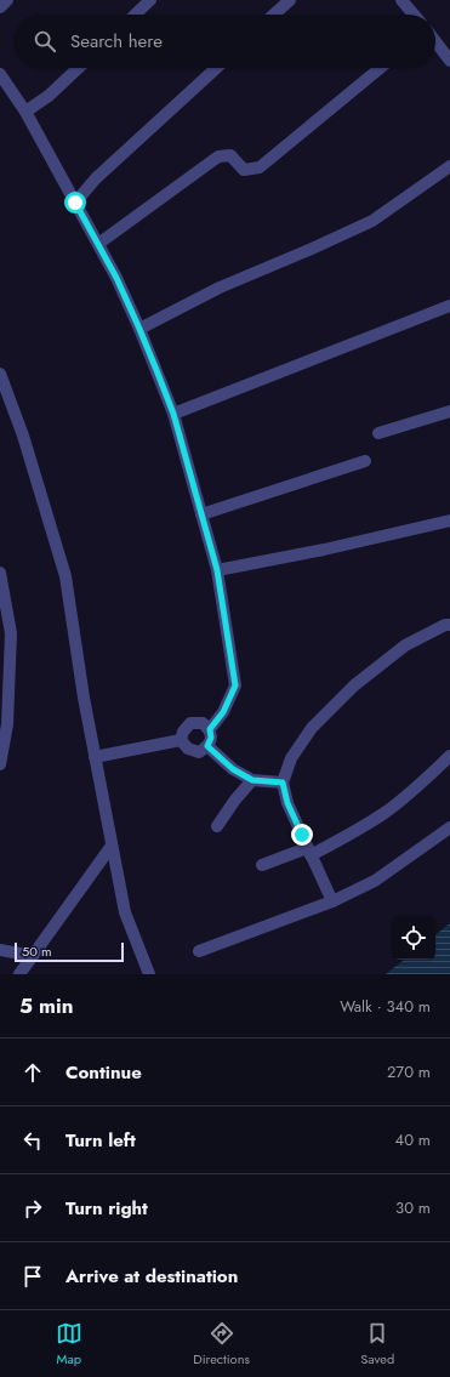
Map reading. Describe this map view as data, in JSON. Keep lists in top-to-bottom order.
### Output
{
  "scale_bar": "50 m",
  "page": {
    "search": "Search here",
    "scale": "50 m",
    "heading": ["5 min", "Walk · 340 m"],
    "list": [
      ["Continue", "270 m"],
      ["Turn left", "40 m"],
      ["Turn right", "30 m"],
      "Arrive at destination"
    ],
    "nav": ["Map", "Directions", "Saved"]
  }
}
